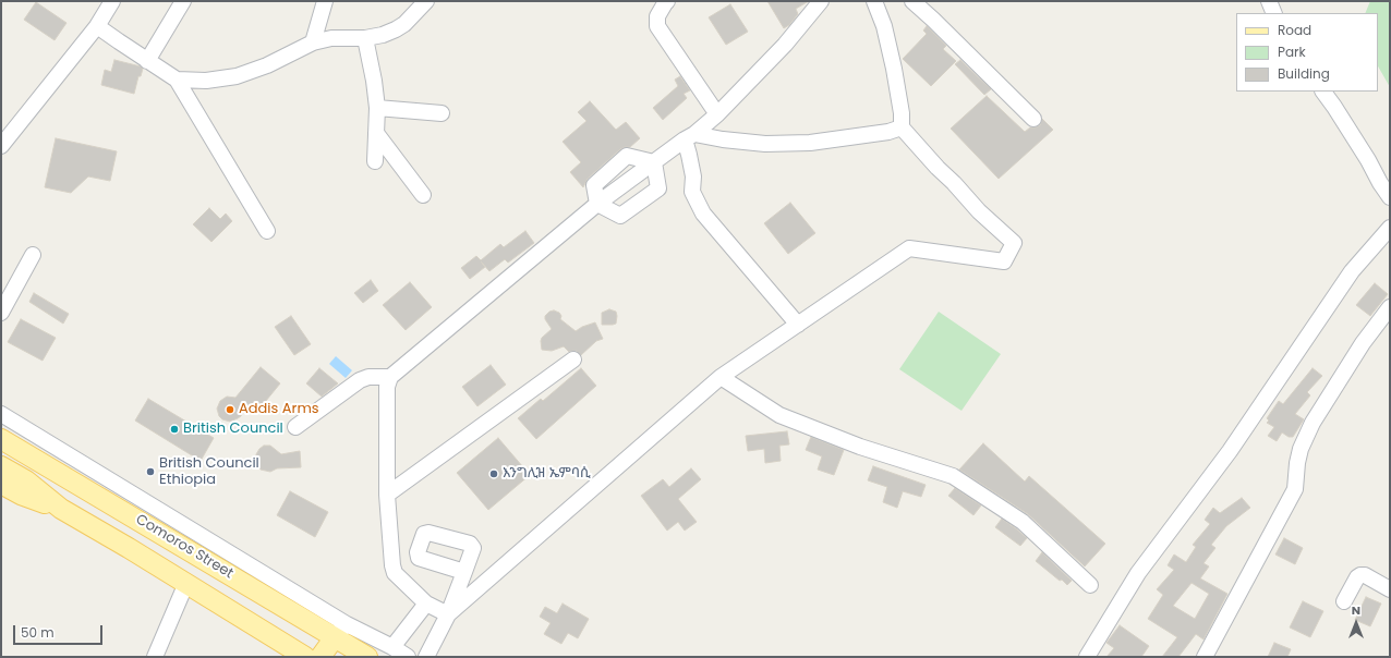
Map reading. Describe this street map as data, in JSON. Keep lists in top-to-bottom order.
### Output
{
  "streets": {
    "main road": ["Comoros Street"]
  },
  "places": [
    "Addis Arms",
    "British Council",
    "British Council Ethiopia",
    "እንግሊዝ ኤምባሲ"
  ],
  "legend": ["Road", "Park", "Building"],
  "scale_bar": "50 m",
  "north": "top"
}
